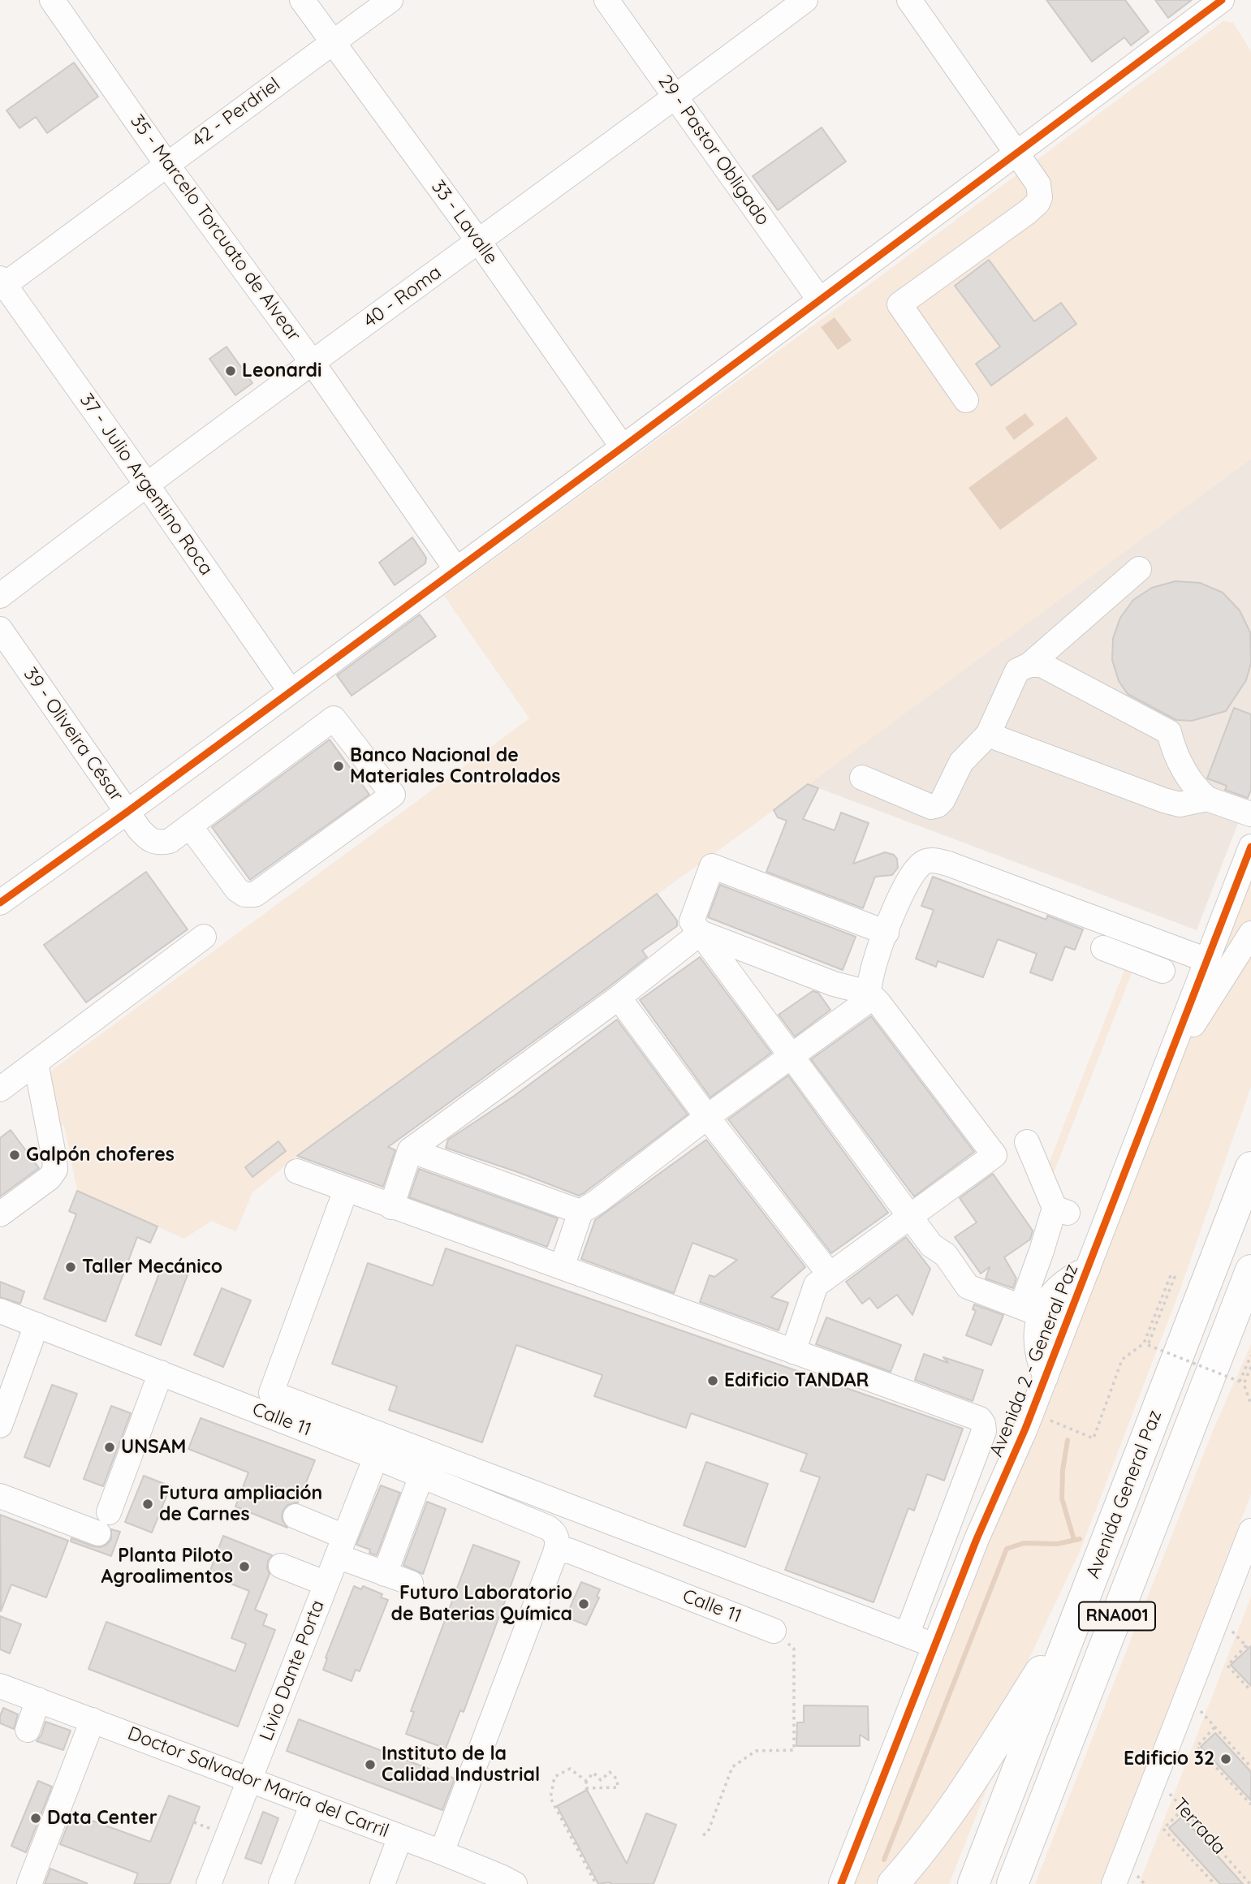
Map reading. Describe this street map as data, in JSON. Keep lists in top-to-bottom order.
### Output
{
  "streets": {
    "highway": ["Avenida General Paz", "RNA001"],
    "street": [
      "42 - Perdriel",
      "29 - Pastor Obligado",
      "33 - Lavalle",
      "35 - Marcelo Torcuato de Alvear",
      "40 - Roma",
      "37 - Julio Argentino Roca",
      "39 - Oliveira César",
      "Avenida 2 - General Paz",
      "Calle 11",
      "Livio Dante Porta",
      "Doctor Salvador María del Carril"
    ],
    "path": ["Terrada"]
  },
  "crossings": [
    ["42 - Perdriel", "33 - Lavalle"],
    ["42 - Perdriel", "35 - Marcelo Torcuato de Alvear"],
    ["42 - Perdriel", "37 - Julio Argentino Roca"],
    ["29 - Pastor Obligado", "40 - Roma"],
    ["33 - Lavalle", "40 - Roma"],
    ["35 - Marcelo Torcuato de Alvear", "40 - Roma"],
    ["40 - Roma", "37 - Julio Argentino Roca"],
    ["Calle 11", "Livio Dante Porta"],
    ["Livio Dante Porta", "Doctor Salvador María del Carril"]
  ],
  "places": [
    "Leonardi",
    "Banco Nacional de Materiales Controlados",
    "Galpón choferes",
    "Taller Mecánico",
    "Edificio TANDAR",
    "UNSAM",
    "Futura ampliación de Carnes",
    "Planta Piloto Agroalimentos",
    "Futuro Laboratorio de Baterias Química",
    "Edificio 32",
    "Instituto de la Calidad Industrial",
    "Data Center"
  ]
}
